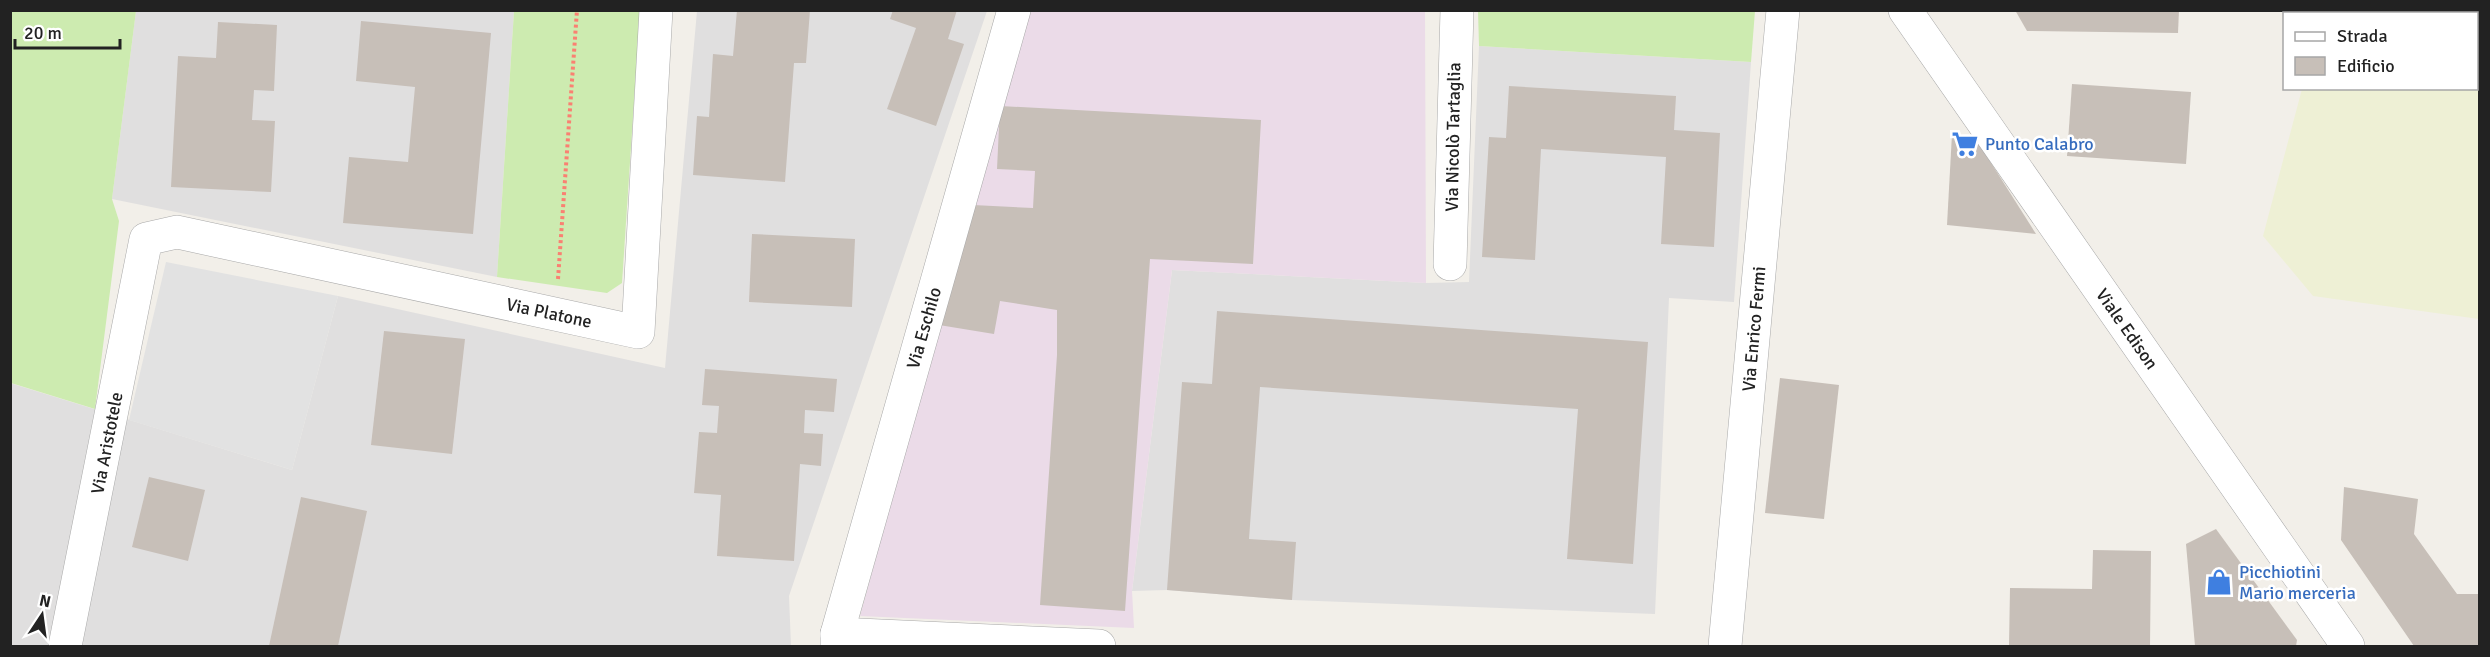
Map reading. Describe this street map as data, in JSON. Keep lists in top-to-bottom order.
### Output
{
  "streets": {
    "street": [
      "Via Nicolò Tartaglia",
      "Via Platone",
      "Via Eschilo",
      "Via Enrico Fermi",
      "Viale Edison",
      "Via Aristotele"
    ]
  },
  "crossings": [
    ["Via Platone", "Via Aristotele"]
  ],
  "places": {
    "supermarket": ["Punto Calabro"],
    "shop": ["Picchiotini Mario merceria"]
  },
  "legend": ["Strada", "Edificio"],
  "scale_bar": "20 m",
  "north": "top"
}
